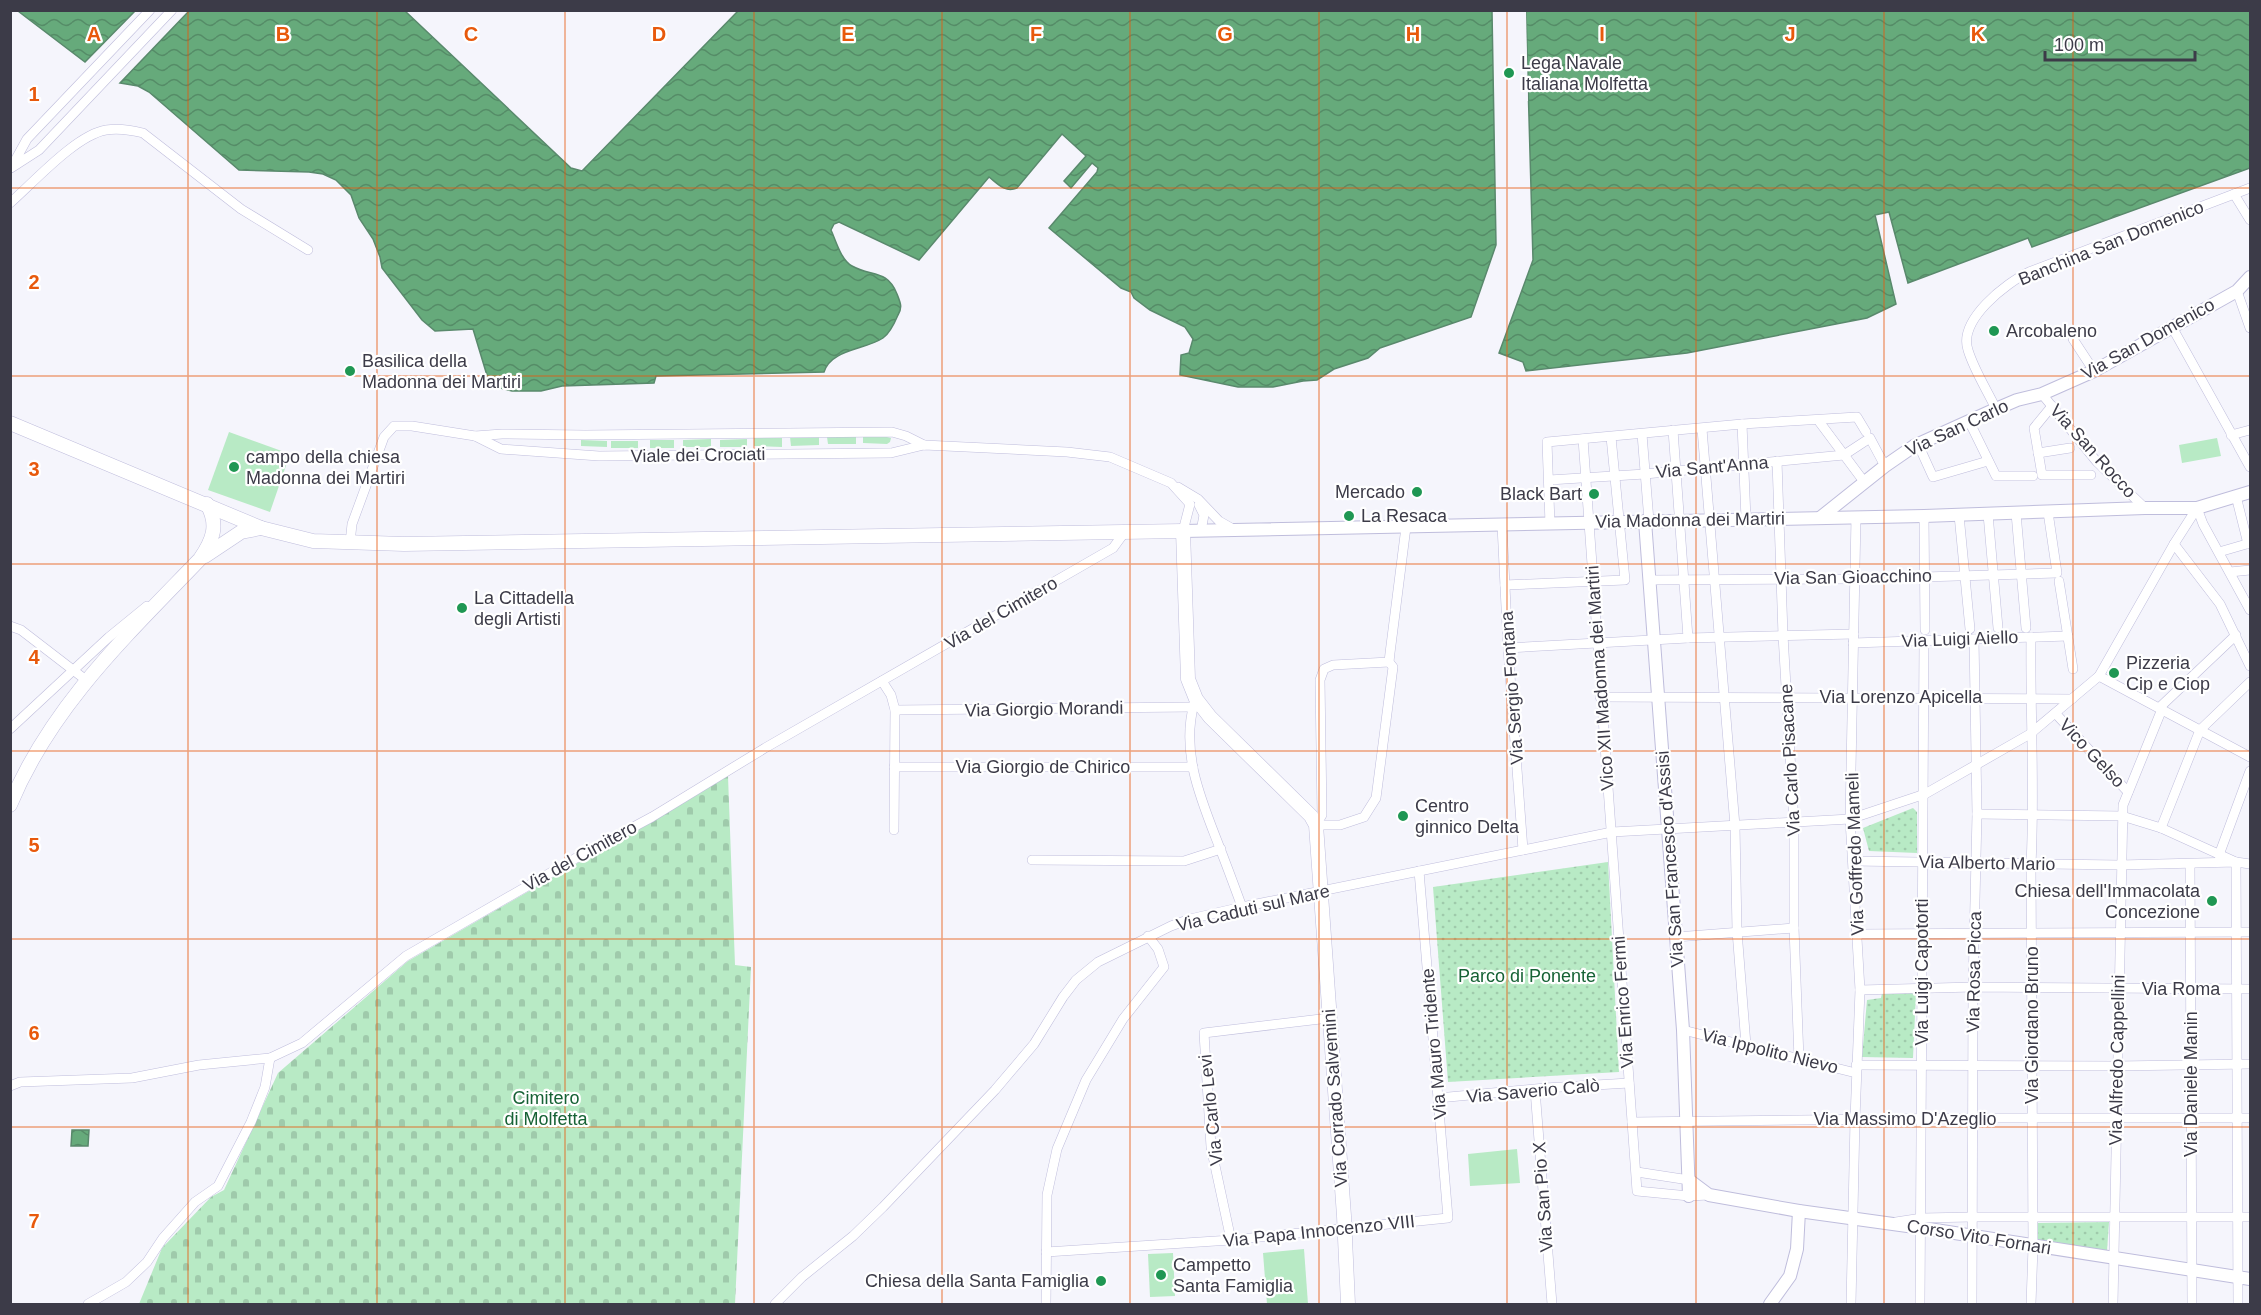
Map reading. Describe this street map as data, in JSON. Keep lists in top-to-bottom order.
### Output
{
  "streets": {
    "main road": ["Via Corrado Salvemini"],
    "street": [
      "Banchina San Domenico",
      "Via San Domenico",
      "Via San Carlo",
      "Via San Rocco",
      "Viale dei Crociati",
      "Via Sant'Anna",
      "Via Madonna dei Martiri",
      "Via San Gioacchino",
      "Via del Cimitero",
      "Via Luigi Aiello",
      "Vico XII Madonna dei Martiri",
      "Via Sergio Fontana",
      "Via Lorenzo Apicella",
      "Via Giorgio Morandi",
      "Vico Gelso",
      "Via Carlo Pisacane",
      "Via Giorgio de Chirico",
      "Via Goffredo Mameli",
      "Via San Francesco d'Assisi",
      "Via Alberto Mario",
      "Via Caduti sul Mare",
      "Via Luigi Capotorti",
      "Via Rosa Picca",
      "Via Roma",
      "Via Enrico Fermi",
      "Via Giordano Bruno",
      "Via Mauro Tridente",
      "Via Ippolito Nievo",
      "Via Alfredo Cappellini",
      "Via Daniele Manin",
      "Via Saverio Calò",
      "Via Carlo Levi",
      "Via Massimo D'Azeglio",
      "Via San Pio X",
      "Via Papa Innocenzo VIII",
      "Corso Vito Fornari"
    ]
  },
  "crossings": [
    ["Banchina San Domenico", "Via San Carlo"],
    ["Via San Domenico", "Via San Carlo"],
    ["Via San Domenico", "Via San Rocco"],
    ["Via San Carlo", "Via San Rocco"],
    ["Via San Carlo", "Via Madonna dei Martiri"],
    ["Via San Rocco", "Via Madonna dei Martiri"],
    ["Viale dei Crociati", "Via Madonna dei Martiri"],
    ["Via Sant'Anna", "Vico XII Madonna dei Martiri"],
    ["Via Sant'Anna", "Via Carlo Pisacane"],
    ["Via Madonna dei Martiri", "Vico XII Madonna dei Martiri"],
    ["Via Madonna dei Martiri", "Via Sergio Fontana"],
    ["Via Madonna dei Martiri", "Via Carlo Pisacane"],
    ["Via Madonna dei Martiri", "Via Goffredo Mameli"],
    ["Via Madonna dei Martiri", "Via San Francesco d'Assisi"],
    ["Via Madonna dei Martiri", "Via Caduti sul Mare"],
    ["Via San Gioacchino", "Via Carlo Pisacane"],
    ["Via San Gioacchino", "Via Goffredo Mameli"],
    ["Via San Gioacchino", "Via San Francesco d'Assisi"],
    ["Via Luigi Aiello", "Vico XII Madonna dei Martiri"],
    ["Via Luigi Aiello", "Via Sergio Fontana"],
    ["Via Luigi Aiello", "Via Carlo Pisacane"],
    ["Via Luigi Aiello", "Via Goffredo Mameli"],
    ["Via Luigi Aiello", "Via San Francesco d'Assisi"],
    ["Via Luigi Aiello", "Via Luigi Capotorti"],
    ["Via Luigi Aiello", "Via Rosa Picca"],
    ["Via Luigi Aiello", "Via Giordano Bruno"],
    ["Vico XII Madonna dei Martiri", "Via Lorenzo Apicella"],
    ["Vico XII Madonna dei Martiri", "Via Caduti sul Mare"],
    ["Vico XII Madonna dei Martiri", "Via Enrico Fermi"],
    ["Via Sergio Fontana", "Via Caduti sul Mare"],
    ["Via Lorenzo Apicella", "Via Carlo Pisacane"],
    ["Via Lorenzo Apicella", "Via Goffredo Mameli"],
    ["Via Lorenzo Apicella", "Via San Francesco d'Assisi"],
    ["Via Lorenzo Apicella", "Via Caduti sul Mare"],
    ["Via Lorenzo Apicella", "Via Luigi Capotorti"],
    ["Via Lorenzo Apicella", "Via Rosa Picca"],
    ["Via Lorenzo Apicella", "Via Giordano Bruno"],
    ["Vico Gelso", "Via Caduti sul Mare"],
    ["Vico Gelso", "Via Alfredo Cappellini"],
    ["Via Carlo Pisacane", "Via Caduti sul Mare"],
    ["Via Carlo Pisacane", "Via Ippolito Nievo"],
    ["Via Goffredo Mameli", "Via Alberto Mario"],
    ["Via Goffredo Mameli", "Via Caduti sul Mare"],
    ["Via Goffredo Mameli", "Via Roma"],
    ["Via Goffredo Mameli", "Via Ippolito Nievo"],
    ["Via Goffredo Mameli", "Via Massimo D'Azeglio"],
    ["Via Goffredo Mameli", "Corso Vito Fornari"],
    ["Via San Francesco d'Assisi", "Via Caduti sul Mare"],
    ["Via San Francesco d'Assisi", "Via Ippolito Nievo"],
    ["Via San Francesco d'Assisi", "Via Massimo D'Azeglio"],
    ["Via San Francesco d'Assisi", "Corso Vito Fornari"],
    ["Via Alberto Mario", "Via Luigi Capotorti"],
    ["Via Alberto Mario", "Via Rosa Picca"],
    ["Via Alberto Mario", "Via Giordano Bruno"],
    ["Via Alberto Mario", "Via Alfredo Cappellini"],
    ["Via Alberto Mario", "Via Daniele Manin"],
    ["Via Caduti sul Mare", "Via Luigi Capotorti"],
    ["Via Caduti sul Mare", "Via Rosa Picca"],
    ["Via Caduti sul Mare", "Via Enrico Fermi"],
    ["Via Caduti sul Mare", "Via Giordano Bruno"],
    ["Via Caduti sul Mare", "Via Mauro Tridente"],
    ["Via Caduti sul Mare", "Via Corrado Salvemini"],
    ["Via Luigi Capotorti", "Via Roma"],
    ["Via Luigi Capotorti", "Via Ippolito Nievo"],
    ["Via Luigi Capotorti", "Via Massimo D'Azeglio"],
    ["Via Luigi Capotorti", "Corso Vito Fornari"],
    ["Via Rosa Picca", "Via Roma"],
    ["Via Rosa Picca", "Via Ippolito Nievo"],
    ["Via Rosa Picca", "Via Massimo D'Azeglio"],
    ["Via Rosa Picca", "Corso Vito Fornari"],
    ["Via Roma", "Via Giordano Bruno"],
    ["Via Roma", "Via Alfredo Cappellini"],
    ["Via Roma", "Via Daniele Manin"],
    ["Via Enrico Fermi", "Via Saverio Calò"],
    ["Via Enrico Fermi", "Via Massimo D'Azeglio"],
    ["Via Enrico Fermi", "Corso Vito Fornari"],
    ["Via Giordano Bruno", "Via Ippolito Nievo"],
    ["Via Giordano Bruno", "Via Massimo D'Azeglio"],
    ["Via Giordano Bruno", "Corso Vito Fornari"],
    ["Via Mauro Tridente", "Via Saverio Calò"],
    ["Via Mauro Tridente", "Via Papa Innocenzo VIII"],
    ["Via Ippolito Nievo", "Via Alfredo Cappellini"],
    ["Via Ippolito Nievo", "Via Daniele Manin"],
    ["Via Alfredo Cappellini", "Via Massimo D'Azeglio"],
    ["Via Alfredo Cappellini", "Corso Vito Fornari"],
    ["Via Daniele Manin", "Via Massimo D'Azeglio"],
    ["Via Daniele Manin", "Corso Vito Fornari"],
    ["Via Saverio Calò", "Via San Pio X"],
    ["Via Corrado Salvemini", "Via Carlo Levi"],
    ["Via Corrado Salvemini", "Via Papa Innocenzo VIII"],
    ["Via Carlo Levi", "Via Papa Innocenzo VIII"]
  ],
  "parks": ["Parco di Ponente", "Cimitero di Molfetta"],
  "places": [
    "Lega Navale Italiana Molfetta",
    "Arcobaleno",
    "Basilica della Madonna dei Martiri",
    "campo della chiesa Madonna dei Martiri",
    "Mercado",
    "Black Bart",
    "La Resaca",
    "La Cittadella degli Artisti",
    "Pizzeria Cip e Ciop",
    "Centro ginnico Delta",
    "Chiesa dell'Immacolata Concezione",
    "Campetto Santa Famiglia",
    "Chiesa della Santa Famiglia"
  ],
  "scale_bar": "100 m",
  "grid": {
    "columns": [
      "A",
      "B",
      "C",
      "D",
      "E",
      "F",
      "G",
      "H",
      "I",
      "J",
      "K"
    ],
    "rows": [
      "1",
      "2",
      "3",
      "4",
      "5",
      "6",
      "7"
    ]
  }
}
